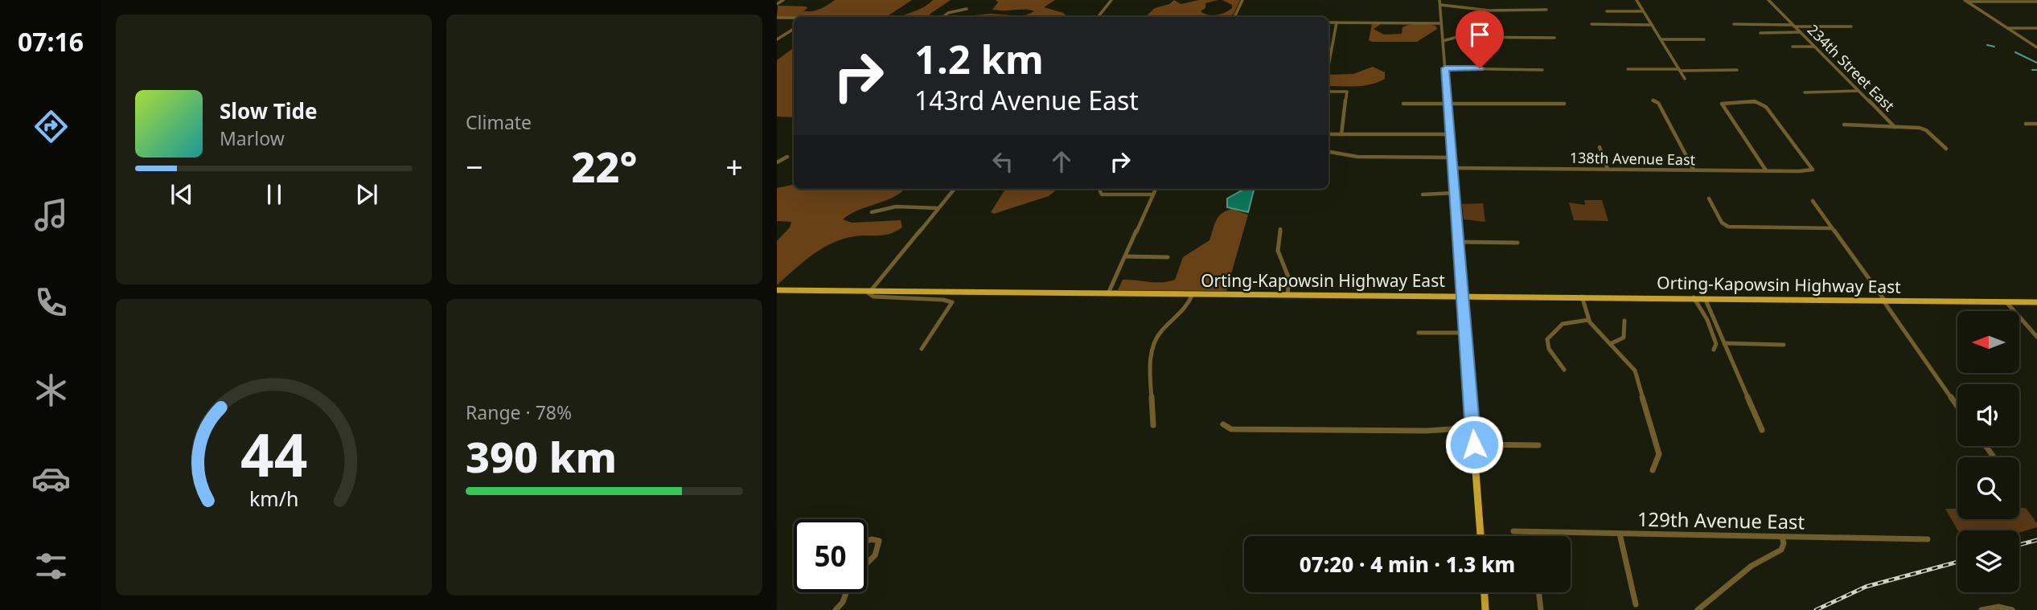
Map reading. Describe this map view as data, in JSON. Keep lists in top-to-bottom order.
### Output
{
  "streets": {
    "main road": ["Orting-Kapowsin Highway East"],
    "street": ["234th Street East", "138th Avenue East", "129th Avenue East"]
  },
  "north": "left",
  "page": {
    "tabs": "07:16",
    "tile": [
      "Climate",
      ["Range · 78%", "390 km"]
    ],
    "turn": ["1.2 km", "143rd Avenue East"],
    "song": ["Slow Tide", "Marlow"],
    "heat": ["−", "22°", "+"],
    "limit": "50",
    "trip": "07:20 · 4 min · 1.3 km",
    "gauge": ["44", "km/h"]
  }
}
